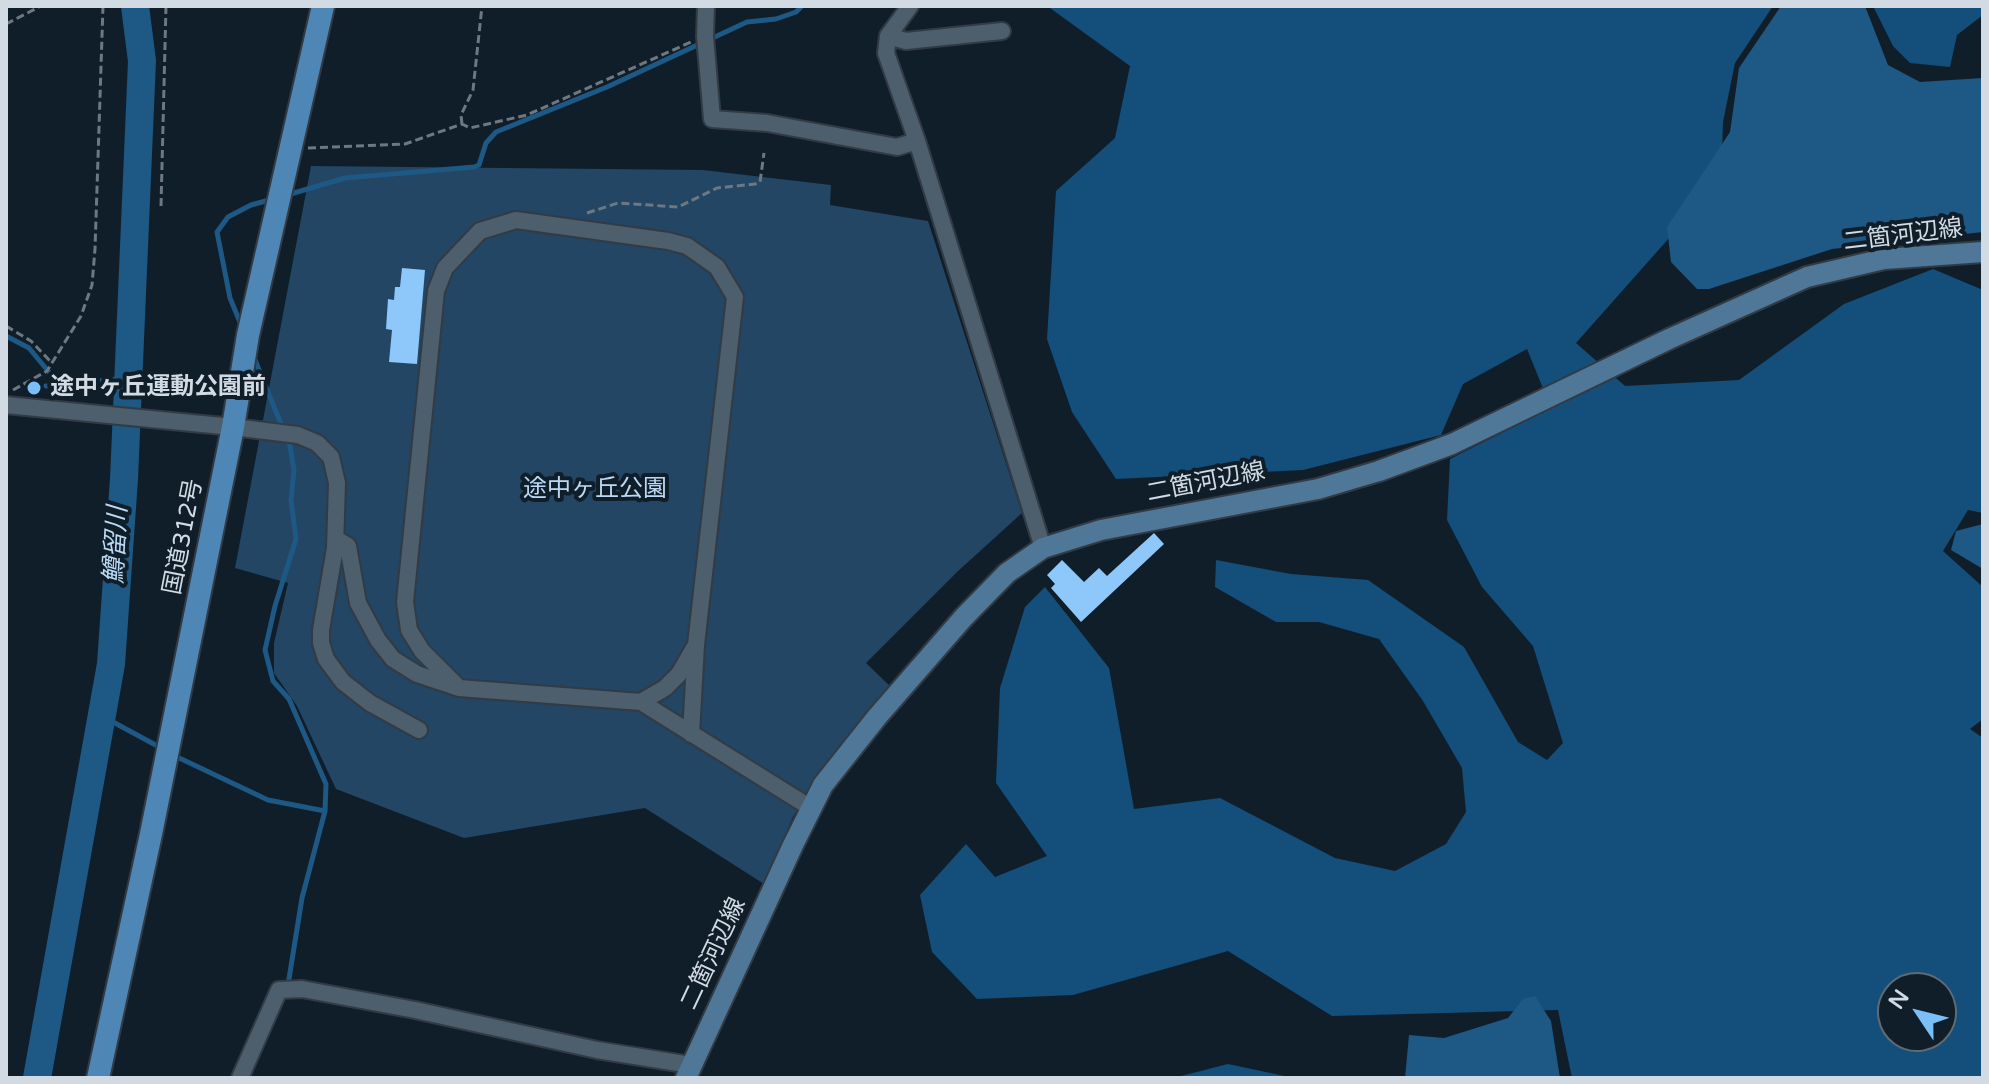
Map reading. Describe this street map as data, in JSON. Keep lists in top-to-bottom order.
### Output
{
  "streets": {
    "highway": ["国道312号"],
    "main road": ["二箇河辺線"]
  },
  "water": ["鱒留川"],
  "parks": ["途中ヶ丘公園"],
  "places": ["途中ヶ丘運動公園前"],
  "north": "top left"
}
